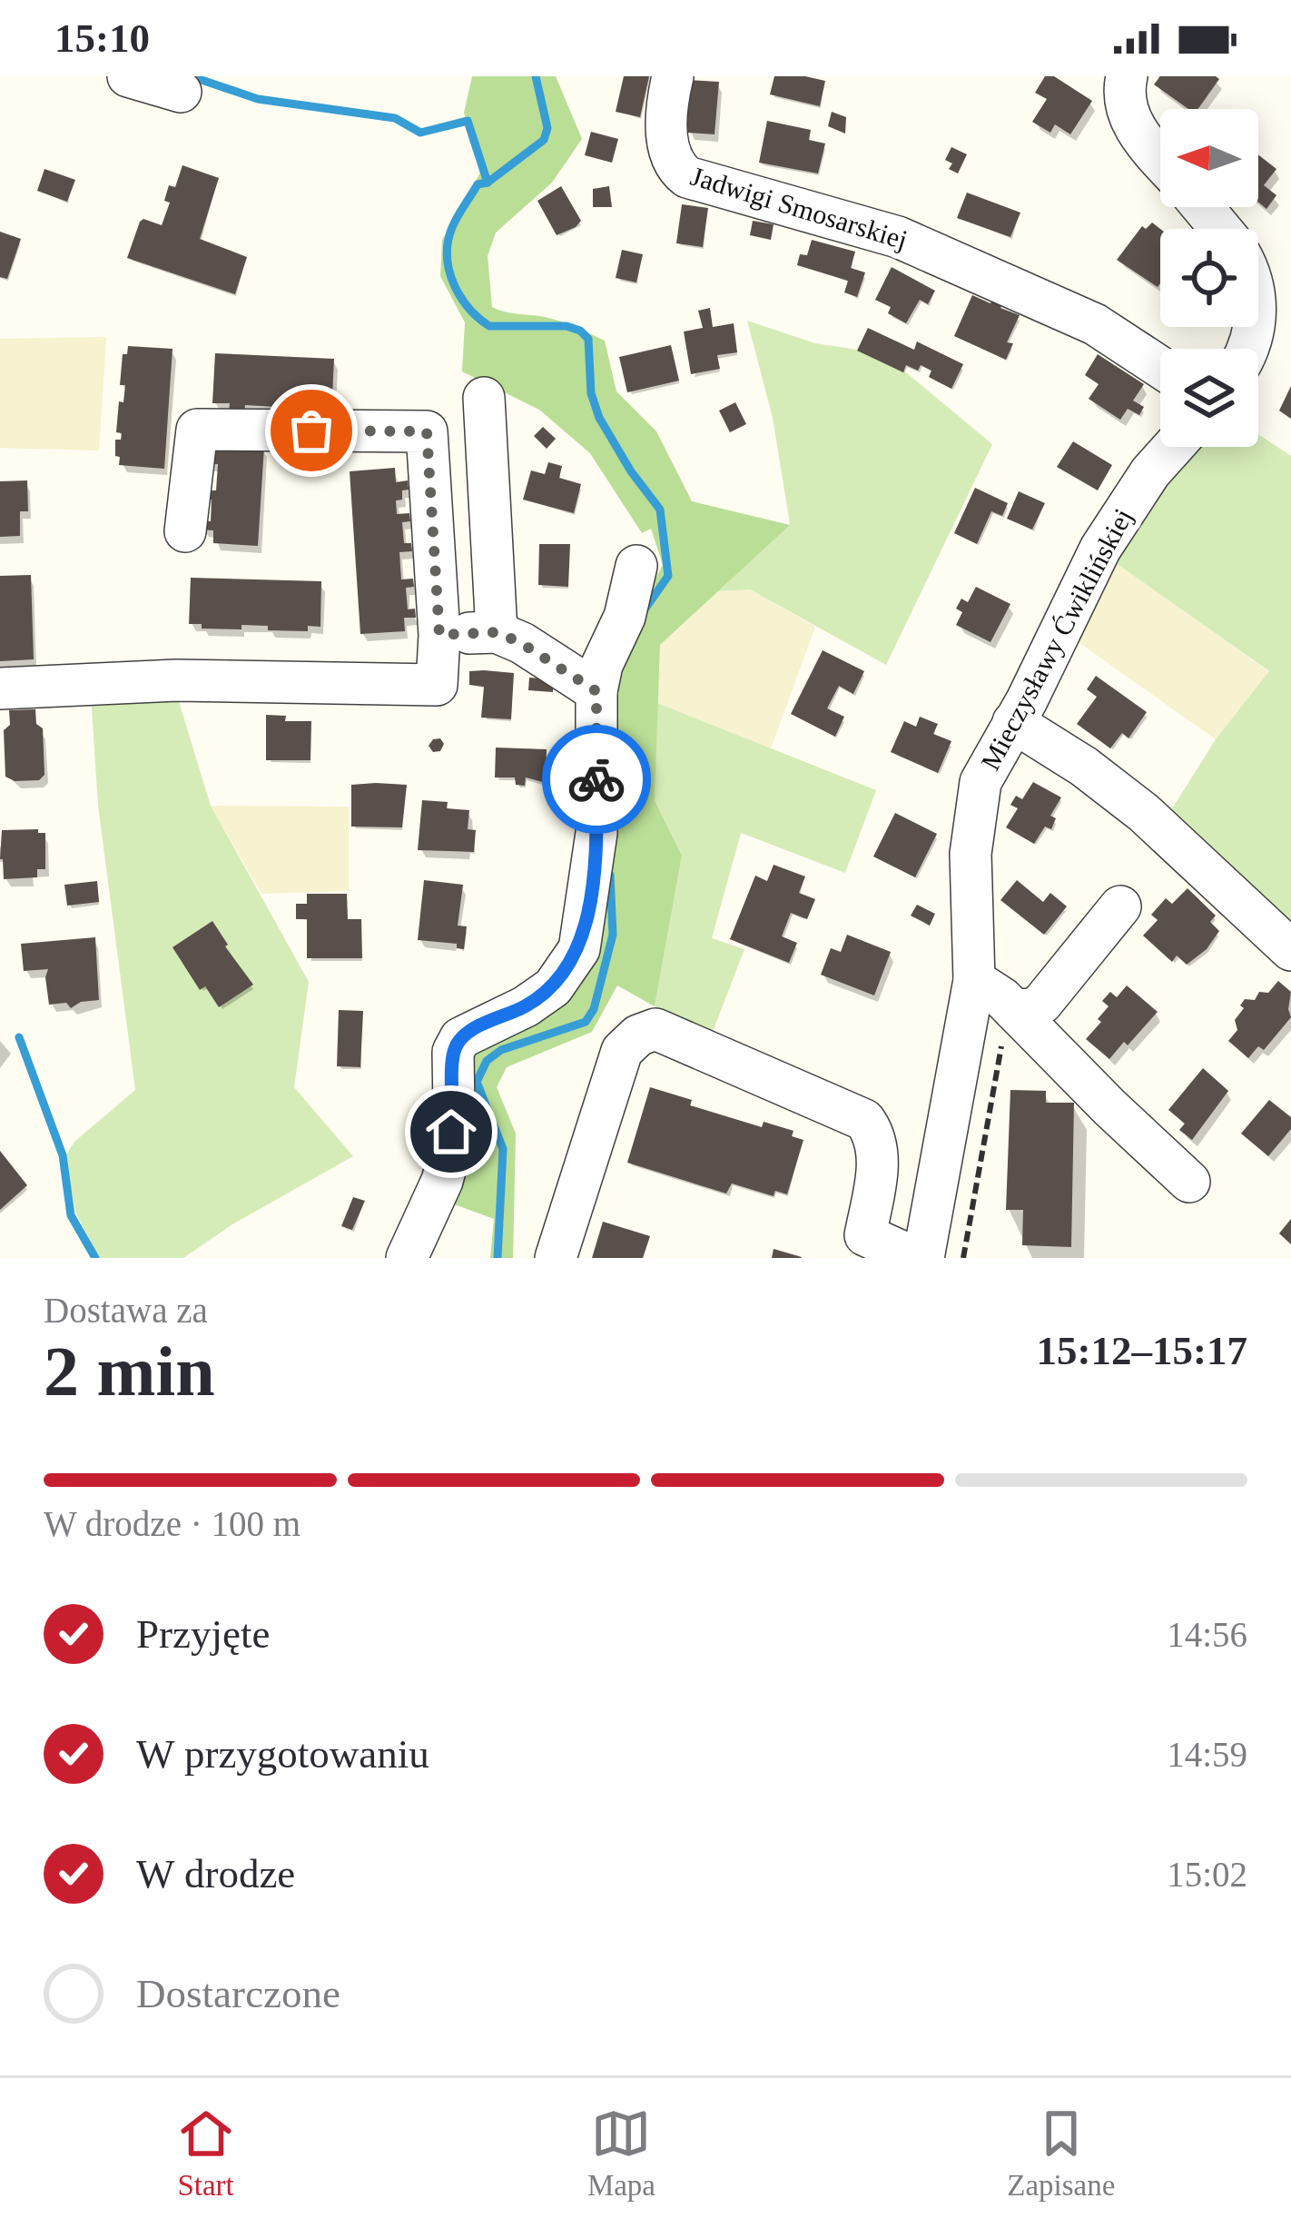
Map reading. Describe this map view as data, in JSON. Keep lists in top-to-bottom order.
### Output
{
  "streets": {
    "street": ["Jadwigi Smosarskiej", "Mieczysławy Ćwiklińskiej"]
  },
  "north": "left",
  "page": {
    "status": "15:10",
    "heading": ["2 min", "Dostawa za", "15:12–15:17"],
    "bar": "W drodze · 100 m",
    "list": [
      ["Przyjęte", "14:56"],
      ["W przygotowaniu", "14:59"],
      ["W drodze", "15:02"],
      "Dostarczone"
    ],
    "tabs": ["Start", "Mapa", "Zapisane"]
  }
}
